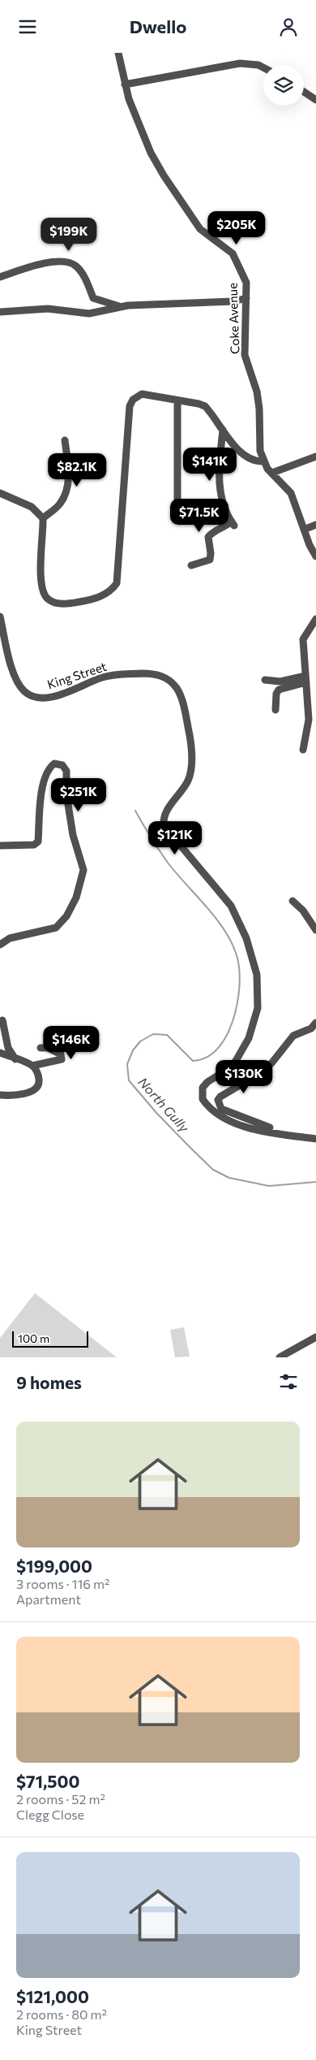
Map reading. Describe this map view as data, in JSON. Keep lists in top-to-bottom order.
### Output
{
  "streets": {
    "street": ["Coke Avenue", "King Street"]
  },
  "water": ["North Gully"],
  "scale_bar": "100 m",
  "page": {
    "header": "Dwello",
    "price": [
      "$205K",
      "$199K",
      "$141K",
      "$82.1K",
      "$71.5K",
      "$251K",
      "$121K",
      "$146K",
      "$130K"
    ],
    "scale": "100 m",
    "heading": "9 homes",
    "list": [
      {
        "name": "$199,000",
        "note": "3 rooms · 116 m² · Apartment"
      },
      {
        "name": "$71,500",
        "note": "2 rooms · 52 m² · Clegg Close"
      },
      {
        "name": "$121,000",
        "note": "2 rooms · 80 m² · King Street"
      }
    ]
  }
}
